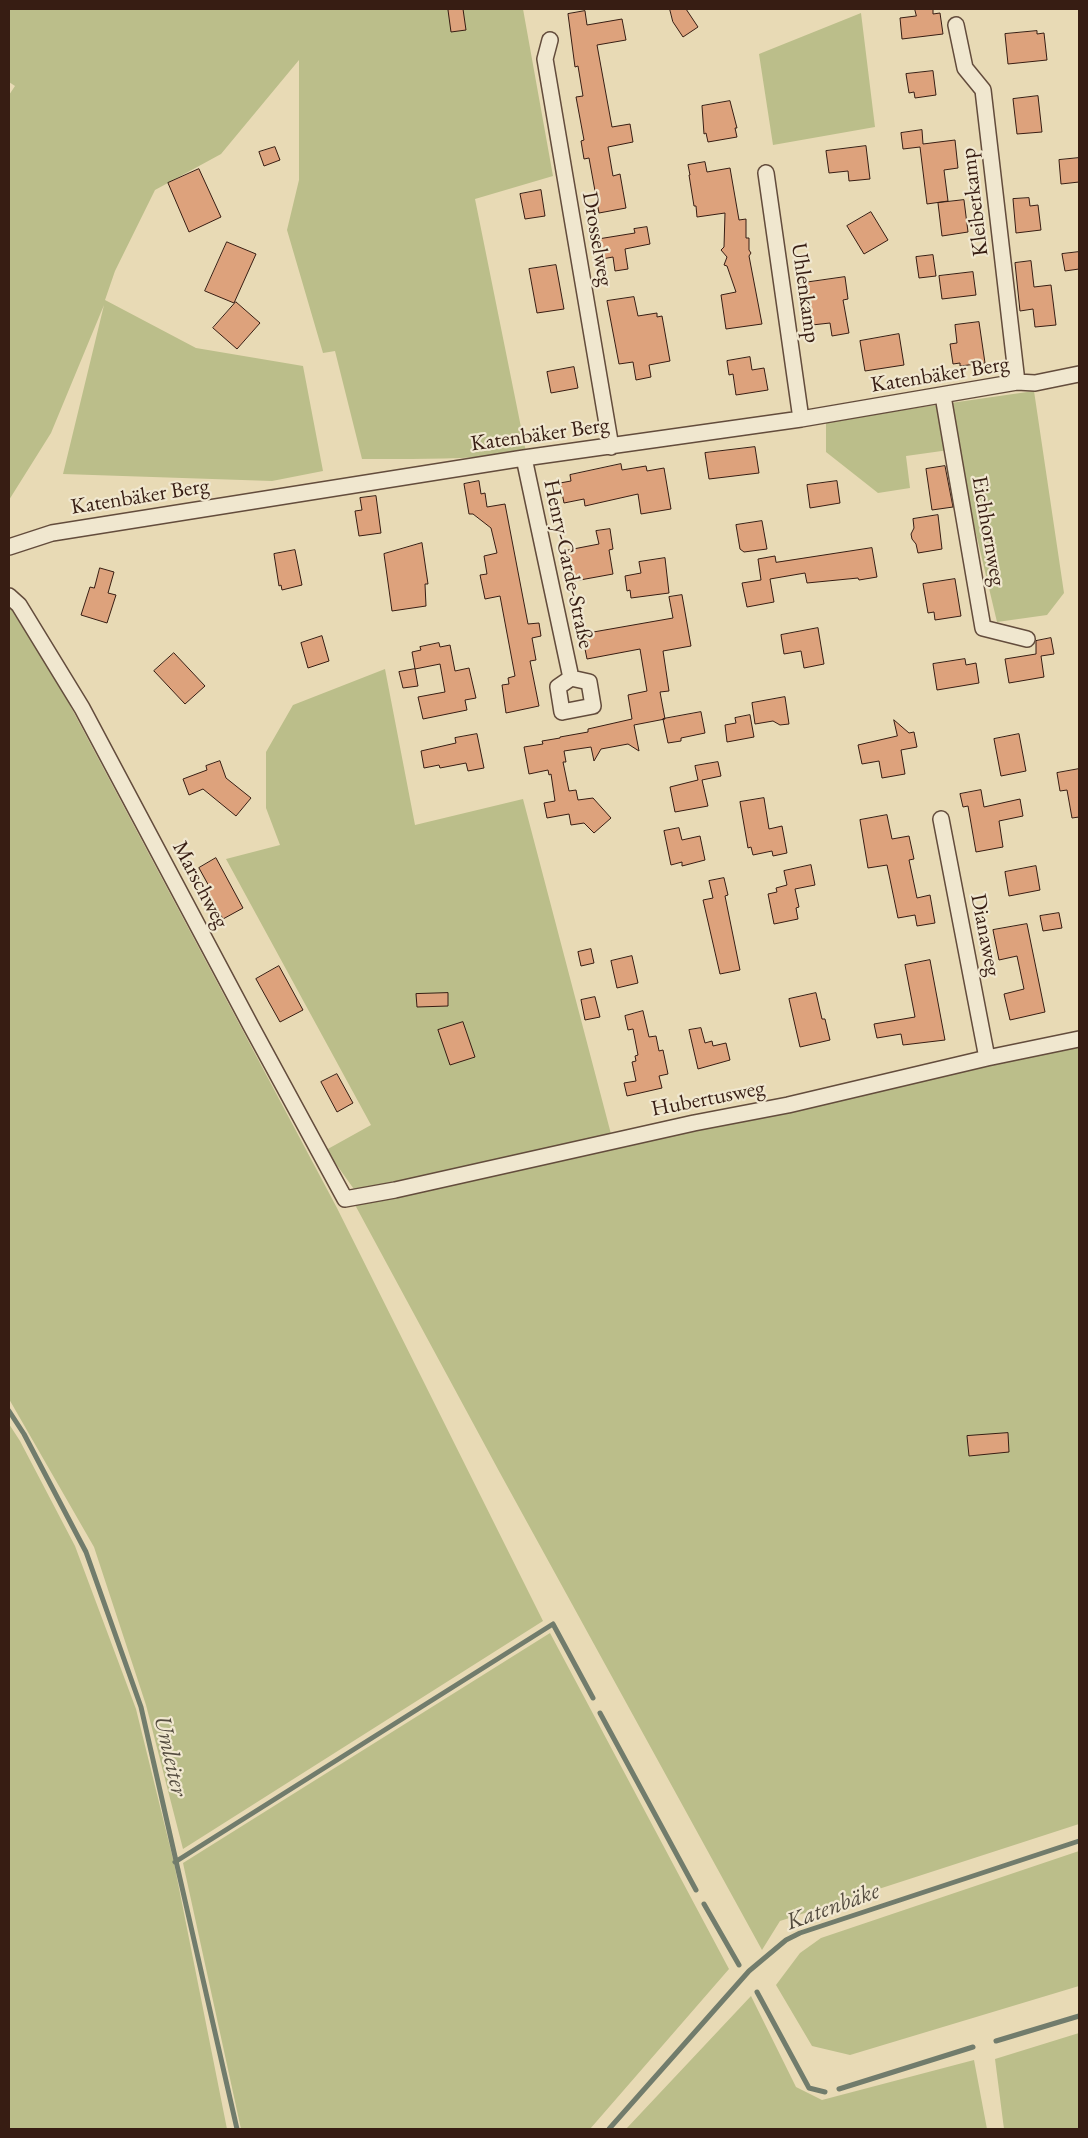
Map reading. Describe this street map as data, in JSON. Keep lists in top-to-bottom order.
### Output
{
  "streets": {
    "street": [
      "Kleiberkamp",
      "Drosselweg",
      "Uhlenkamp",
      "Katenbäker Berg",
      "Eichhornweg",
      "Henry-Garde-Straße",
      "Marschweg",
      "Dianaweg",
      "Hubertusweg"
    ]
  },
  "crossings": [
    ["Kleiberkamp", "Katenbäker Berg"],
    ["Drosselweg", "Katenbäker Berg"],
    ["Uhlenkamp", "Katenbäker Berg"],
    ["Katenbäker Berg", "Eichhornweg"],
    ["Katenbäker Berg", "Henry-Garde-Straße"],
    ["Marschweg", "Hubertusweg"],
    ["Dianaweg", "Hubertusweg"]
  ],
  "water": ["Umleiter", "Katenbäke"]
}
